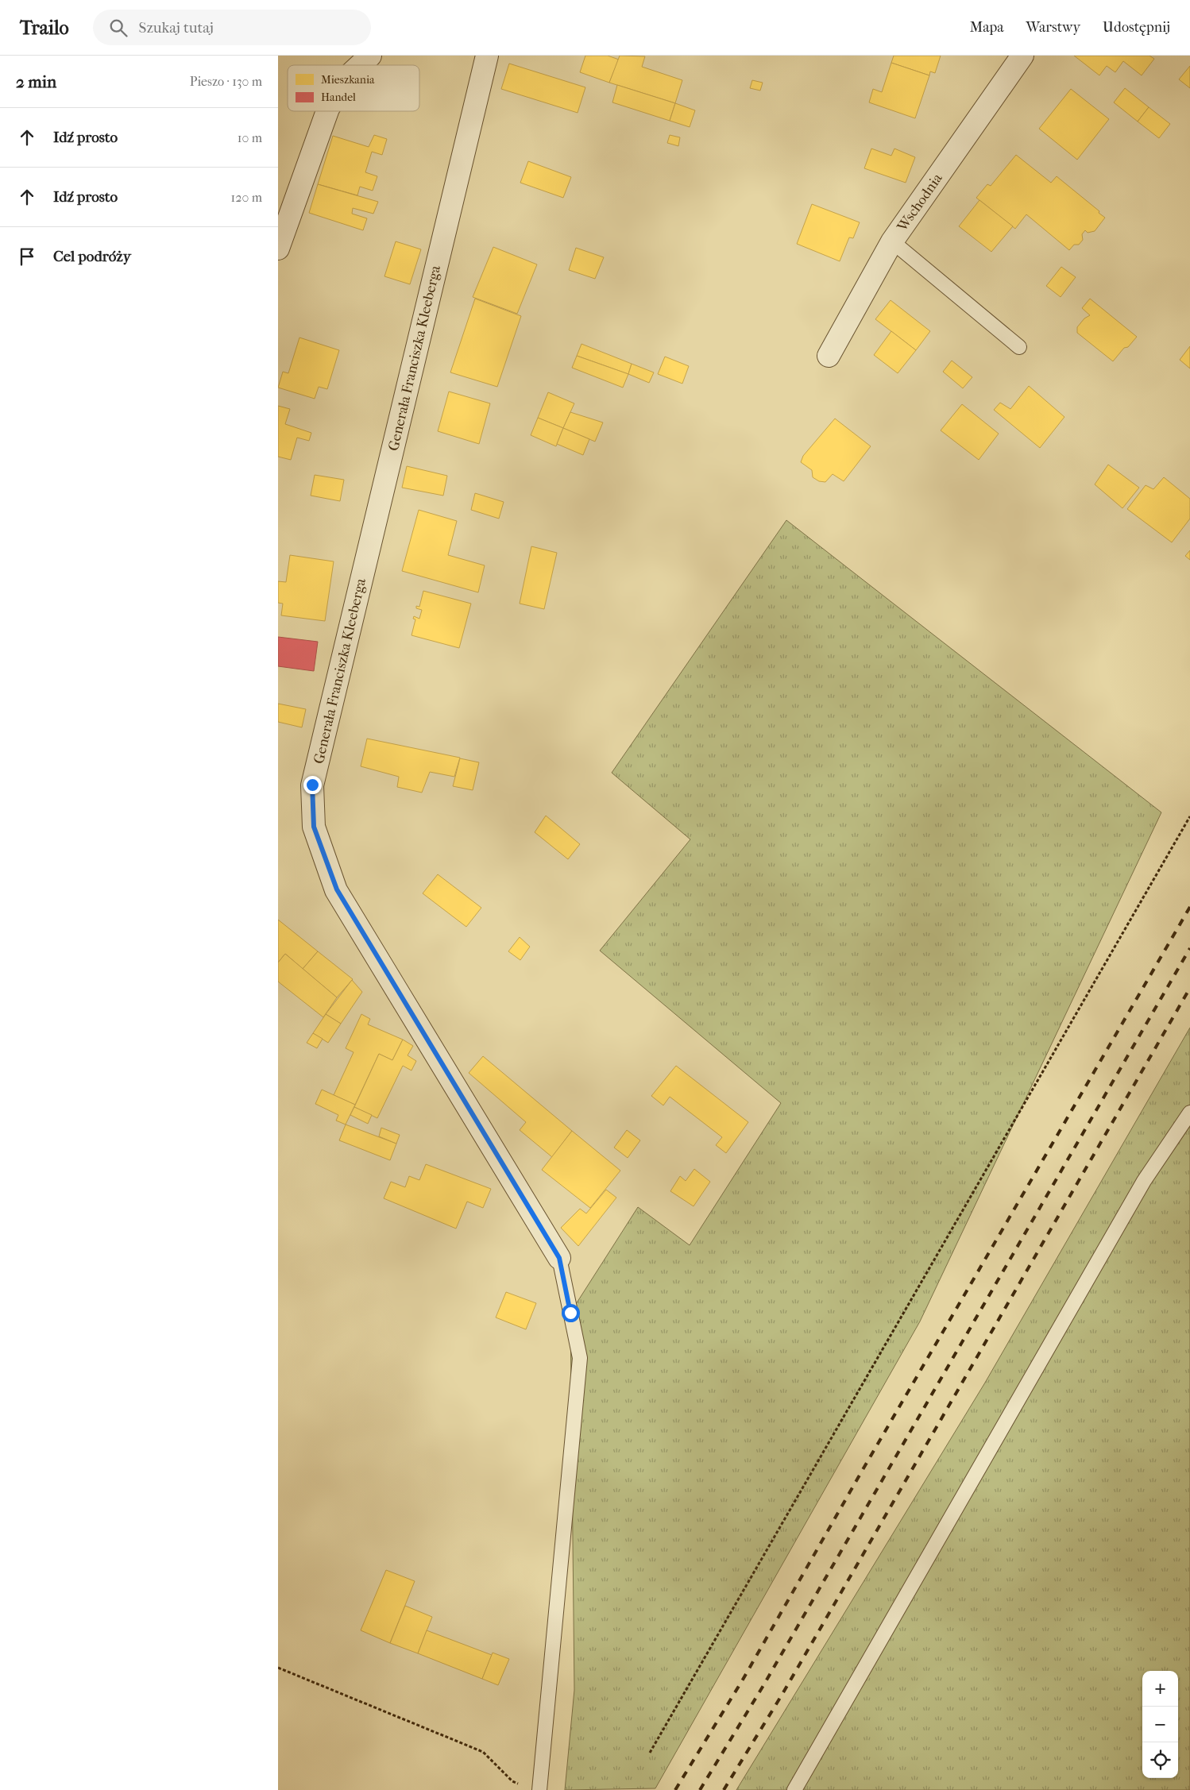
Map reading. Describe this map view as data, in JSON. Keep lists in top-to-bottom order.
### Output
{
  "streets": {
    "street": ["Wschodnia", "Generała Franciszka Kleeberga"]
  },
  "legend": ["Mieszkania", "Handel"],
  "page": {
    "header": "Trailo",
    "search": "Szukaj tutaj",
    "nav": ["Mapa", "Warstwy", "Udostępnij"],
    "heading": ["2 min", "Pieszo · 130 m"],
    "list": [
      ["Idź prosto", "10 m"],
      ["Idź prosto", "120 m"],
      "Cel podróży"
    ],
    "map_buttons": ["+", "−"]
  }
}
